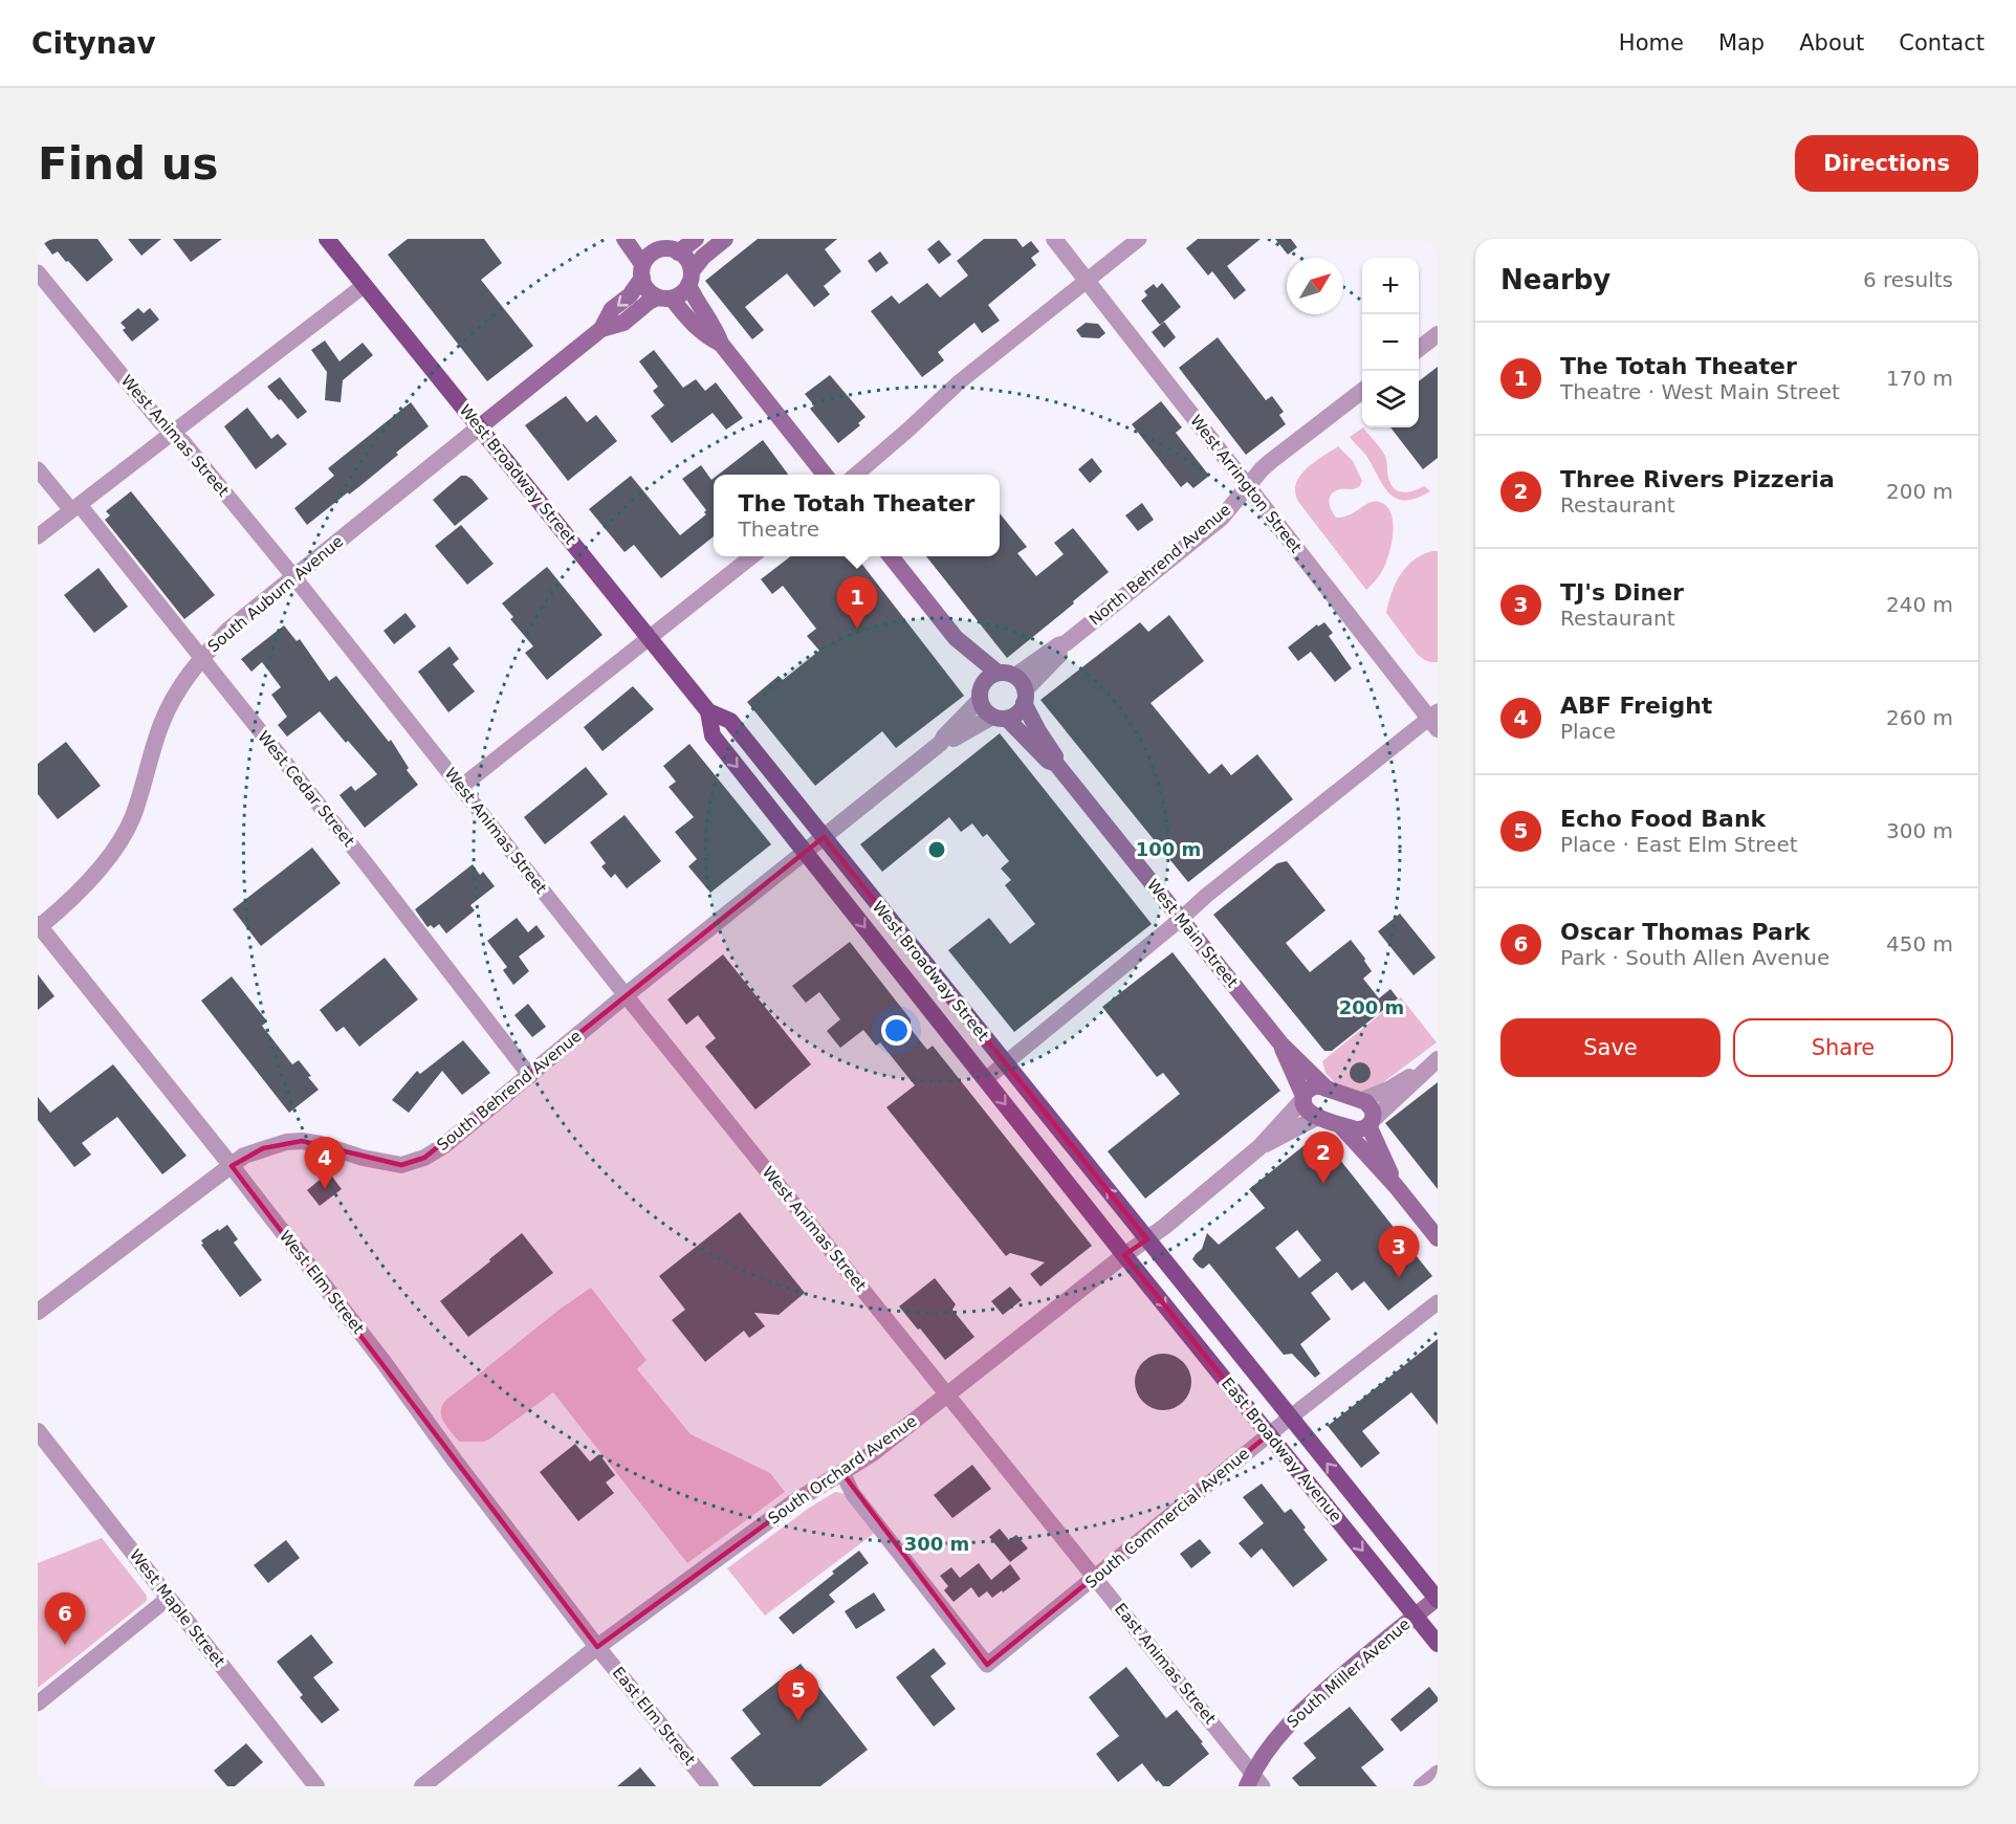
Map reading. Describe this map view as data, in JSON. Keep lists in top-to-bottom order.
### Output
{
  "streets": {
    "main road": [
      "West Broadway Street",
      "South Auburn Avenue",
      "West Main Street",
      "East Broadway Avenue",
      "South Miller Avenue"
    ],
    "street": [
      "West Animas Street",
      "West Arrington Street",
      "North Behrend Avenue",
      "West Cedar Street",
      "South Behrend Avenue",
      "West Elm Street",
      "South Orchard Avenue",
      "South Commercial Avenue",
      "West Maple Street",
      "East Animas Street",
      "East Elm Street"
    ]
  },
  "crossings": [
    ["West Animas Street", "South Auburn Avenue"],
    ["West Animas Street", "South Behrend Avenue"],
    ["West Animas Street", "South Orchard Avenue"],
    ["West Animas Street", "East Animas Street"],
    ["West Broadway Street", "South Auburn Avenue"],
    ["West Broadway Street", "South Behrend Avenue"],
    ["West Broadway Street", "East Broadway Avenue"],
    ["West Broadway Street", "South Orchard Avenue"],
    ["West Arrington Street", "North Behrend Avenue"],
    ["North Behrend Avenue", "West Main Street"],
    ["North Behrend Avenue", "South Behrend Avenue"],
    ["South Auburn Avenue", "West Cedar Street"],
    ["South Auburn Avenue", "West Elm Street"],
    ["West Cedar Street", "South Behrend Avenue"],
    ["West Main Street", "South Behrend Avenue"],
    ["West Main Street", "South Orchard Avenue"],
    ["South Behrend Avenue", "West Elm Street"],
    ["West Elm Street", "South Orchard Avenue"],
    ["West Elm Street", "East Elm Street"],
    ["East Broadway Avenue", "South Orchard Avenue"],
    ["East Broadway Avenue", "South Commercial Avenue"],
    ["East Broadway Avenue", "South Miller Avenue"],
    ["South Orchard Avenue", "South Commercial Avenue"],
    ["South Orchard Avenue", "East Animas Street"],
    ["South Orchard Avenue", "East Elm Street"],
    ["South Commercial Avenue", "East Animas Street"],
    ["East Animas Street", "South Miller Avenue"]
  ],
  "north": "top right",
  "page": {
    "header": "Citynav",
    "nav": [
      "Home",
      "Map",
      "About",
      "Contact"
    ],
    "buttons": [
      "Directions",
      ["Save", "Share"]
    ],
    "title": "Find us",
    "heading": ["Nearby", "6 results"],
    "map_buttons": ["+", "−"],
    "list": [
      {
        "mark": "1",
        "name": "The Totah Theater",
        "note": "Theatre · West Main Street",
        "value": "170 m"
      },
      {
        "mark": "2",
        "name": "Three Rivers Pizzeria",
        "note": "Restaurant",
        "value": "200 m"
      },
      {
        "mark": "3",
        "name": "TJ's Diner",
        "note": "Restaurant",
        "value": "240 m"
      },
      {
        "mark": "4",
        "name": "ABF Freight",
        "note": "Place",
        "value": "260 m"
      },
      {
        "mark": "5",
        "name": "Echo Food Bank",
        "note": "Place · East Elm Street",
        "value": "300 m"
      },
      {
        "mark": "6",
        "name": "Oscar Thomas Park",
        "note": "Park · South Allen Avenue",
        "value": "450 m"
      }
    ],
    "popup": ["The Totah Theater", "Theatre"],
    "pins": [
      "1",
      "2",
      "4",
      "3",
      "6",
      "5"
    ]
  },
  "rings": ["100 m", "200 m", "300 m"]
}
